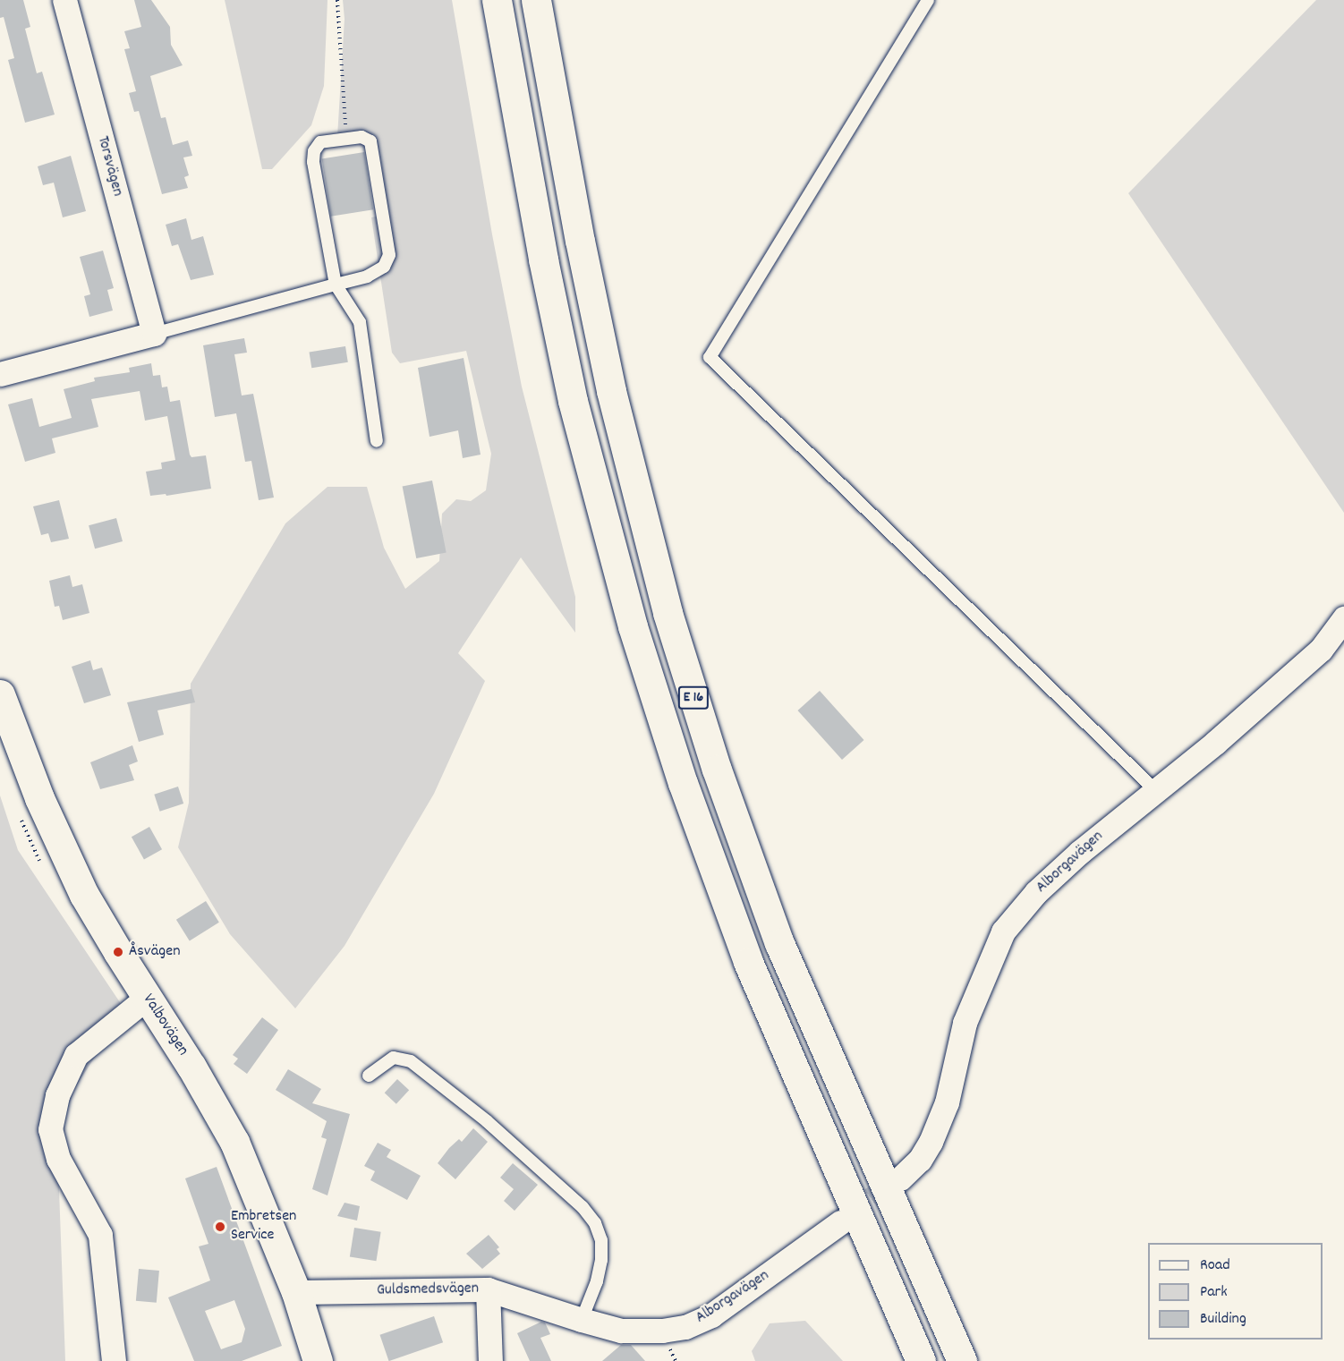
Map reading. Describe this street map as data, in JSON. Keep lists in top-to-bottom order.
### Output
{
  "streets": {
    "main road": ["E 16", "Valbovägen"],
    "street": ["Torsvägen", "Alborgavägen", "Guldsmedsvägen"]
  },
  "crossings": [
    ["Alborgavägen", "Guldsmedsvägen"],
    ["Valbovägen", "Guldsmedsvägen"]
  ],
  "places": ["Åsvägen", "Embretsen Service"],
  "legend": ["Road", "Park", "Building"]
}
